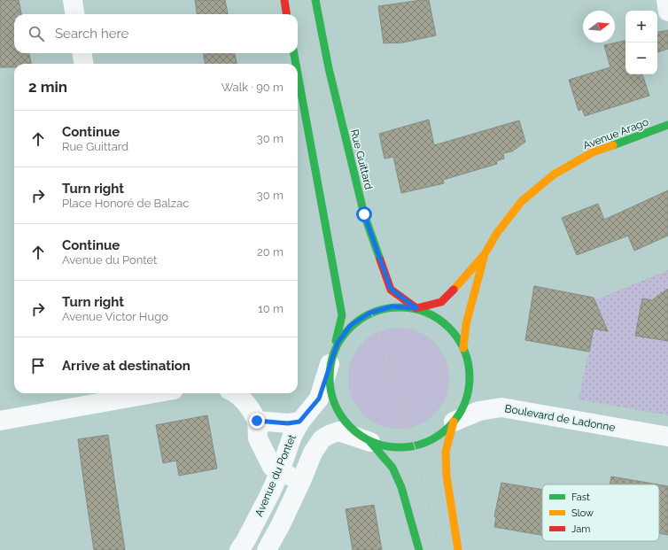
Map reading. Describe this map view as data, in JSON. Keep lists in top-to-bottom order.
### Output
{
  "streets": {
    "main road": ["Avenue Arago", "Rue Guittard"],
    "street": ["Boulevard de Ladonne", "Avenue du Pontet"]
  },
  "crossings": [
    ["Avenue Arago", "Rue Guittard"]
  ],
  "legend": ["Fast", "Slow", "Jam"],
  "north": "right",
  "page": {
    "map_buttons": ["+", "−"],
    "search": "Search here",
    "heading": ["2 min", "Walk · 90 m"],
    "list": [
      ["Continue", "Rue Guittard", "30 m"],
      ["Turn right", "Place Honoré de Balzac", "30 m"],
      ["Continue", "Avenue du Pontet", "20 m"],
      ["Turn right", "Avenue Victor Hugo", "10 m"],
      "Arrive at destination"
    ]
  }
}
